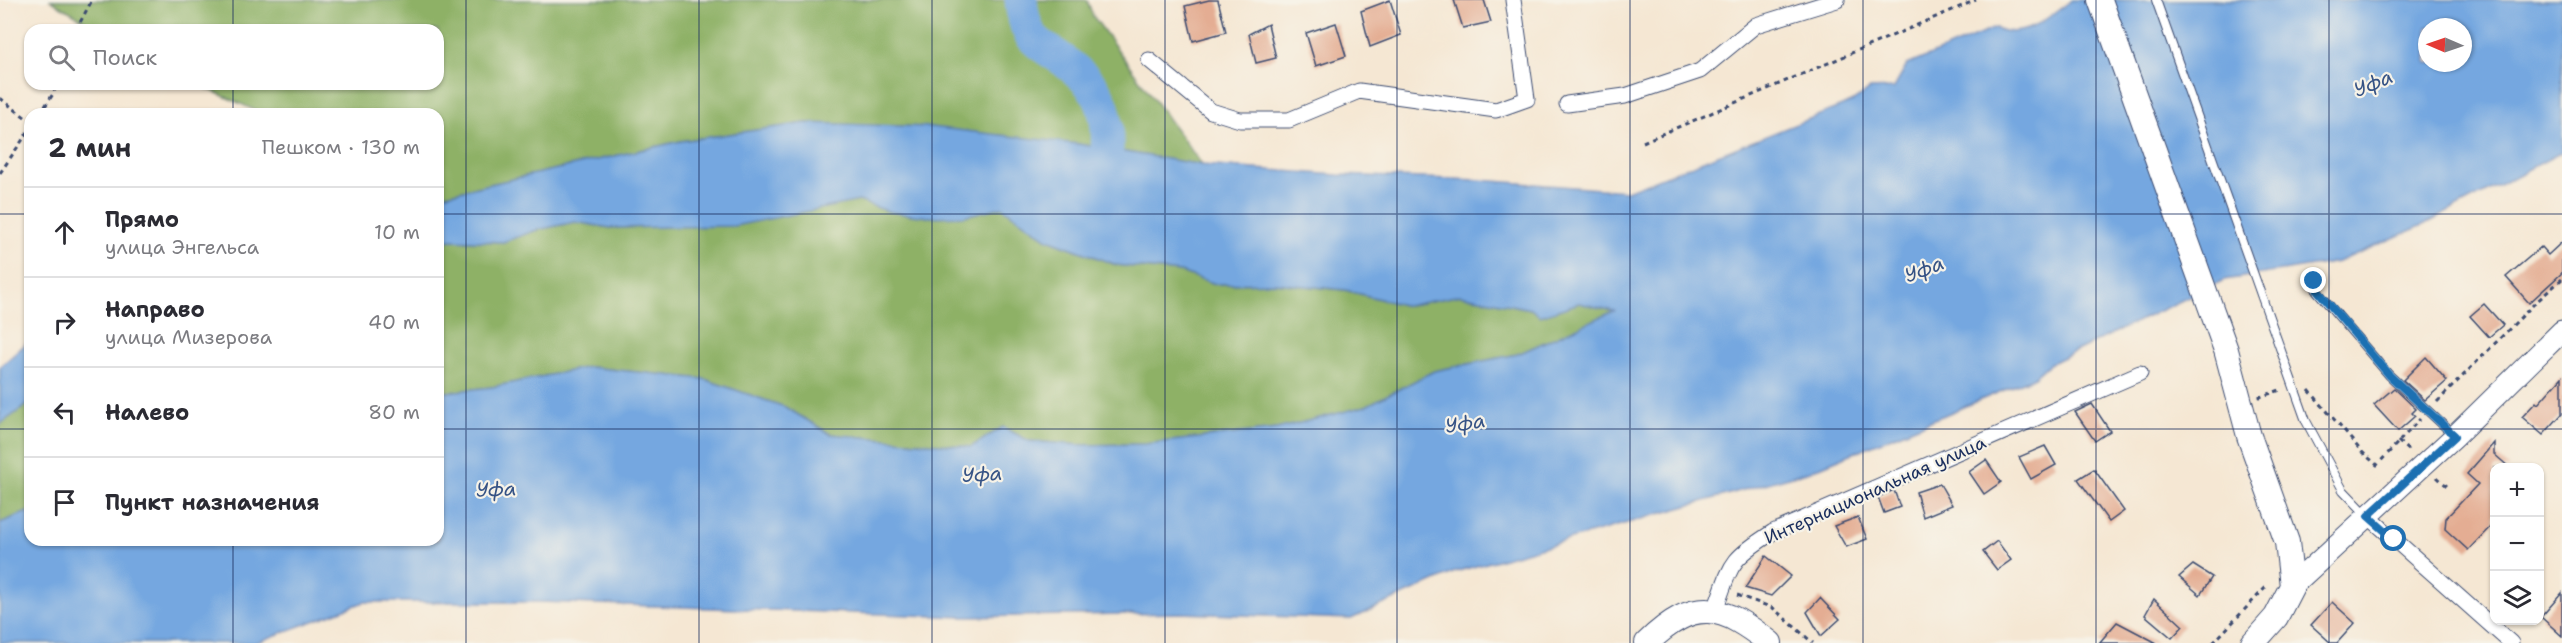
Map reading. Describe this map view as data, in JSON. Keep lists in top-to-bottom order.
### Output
{
  "streets": {
    "street": ["Интернациональная улица"]
  },
  "water": ["Уфа"],
  "north": "left",
  "page": {
    "search": "Поиск",
    "heading": ["2 мин", "Пешком · 130 m"],
    "list": [
      ["Прямо", "улица Энгельса", "10 m"],
      ["Направо", "улица Мизерова", "40 m"],
      ["Налево", "80 m"],
      "Пункт назначения"
    ],
    "map_buttons": ["+", "−"]
  }
}
